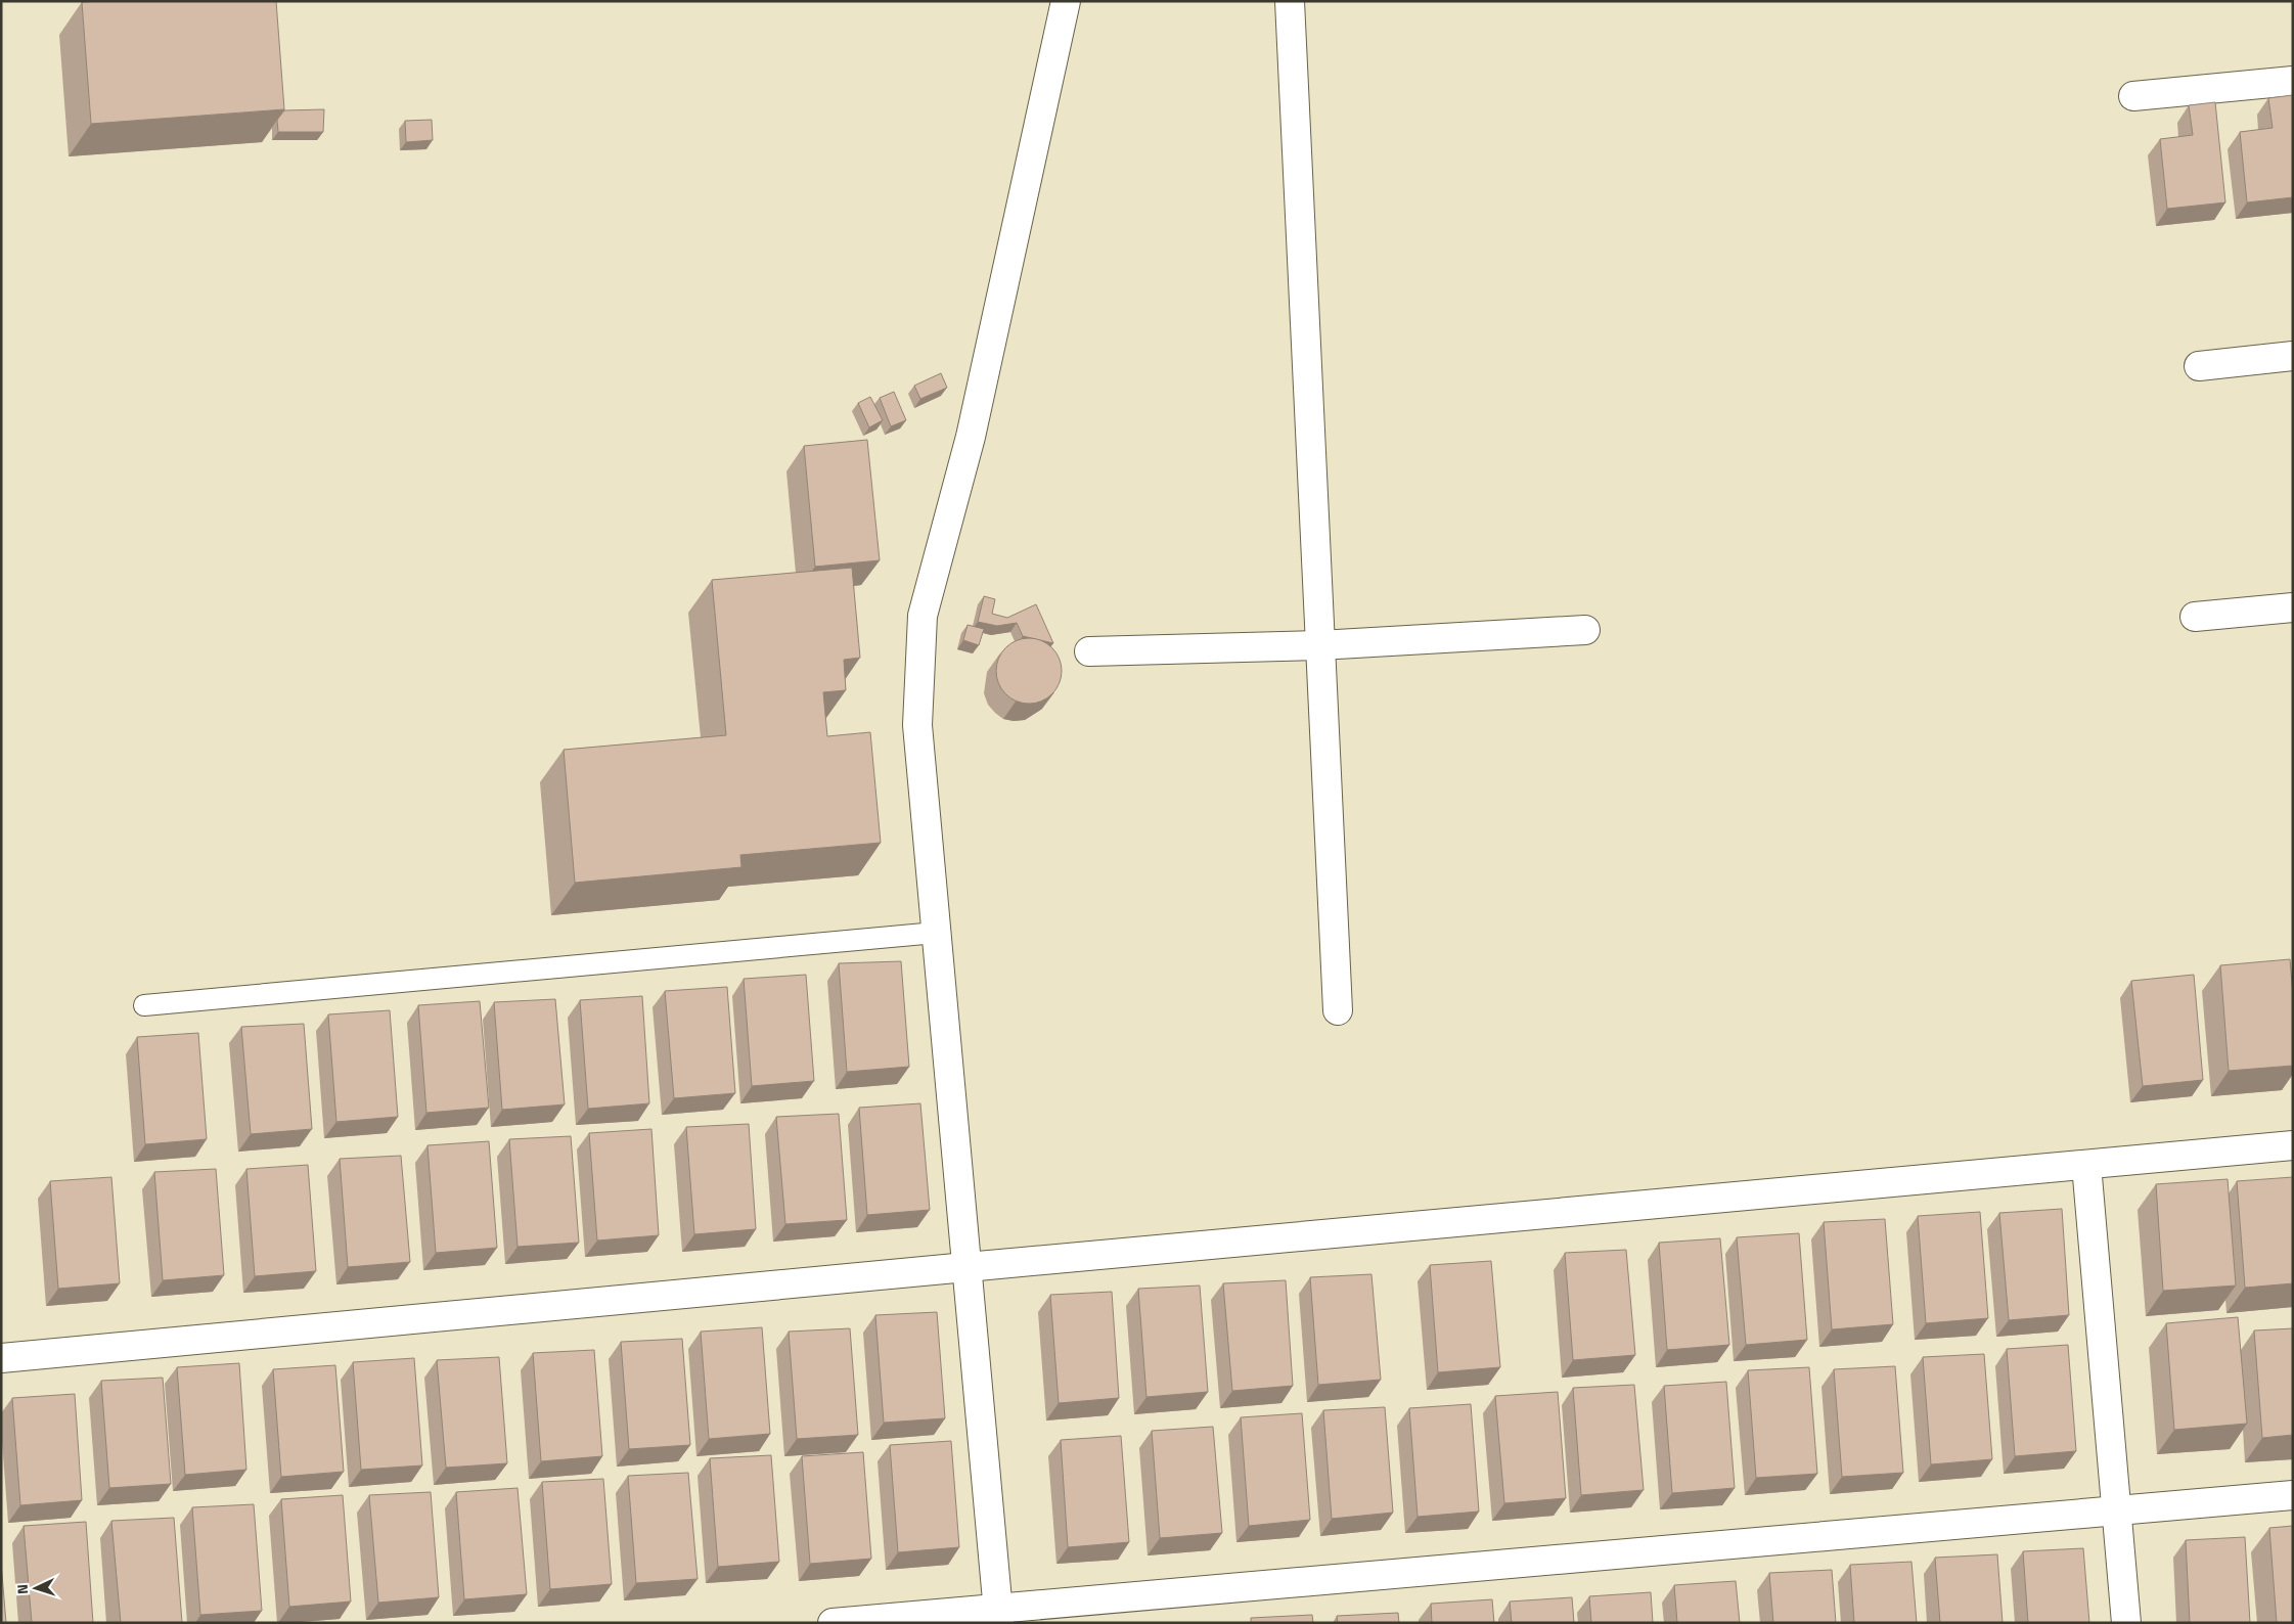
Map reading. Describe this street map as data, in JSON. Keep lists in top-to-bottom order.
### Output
{
  "north": "left"
}
